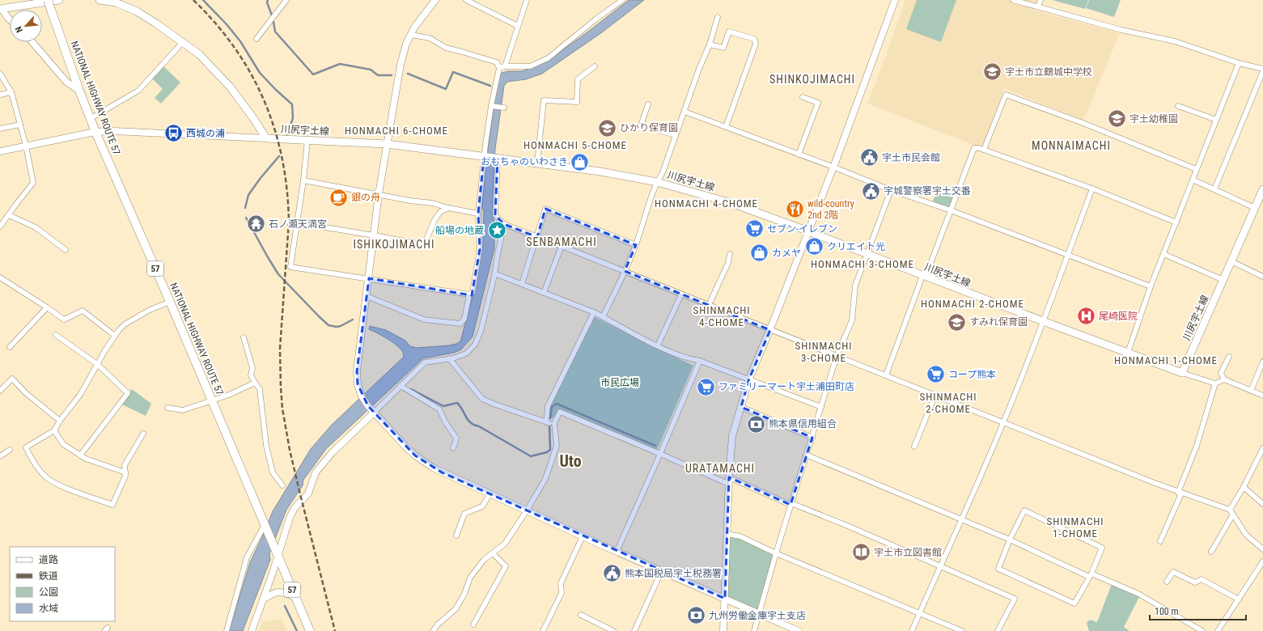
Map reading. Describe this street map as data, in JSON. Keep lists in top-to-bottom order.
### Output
{
  "streets": {
    "highway": ["NATIONAL HIGHWAY ROUTE 57", "57"],
    "main road": ["川尻宇土線"]
  },
  "districts": [
    "SHINKOJIMACHI",
    "HONMACHI 6-CHOME",
    "HONMACHI 5-CHOME",
    "MONNAIMACHI",
    "HONMACHI 4-CHOME",
    "SENBAMACHI",
    "ISHIKOJIMACHI",
    "HONMACHI 3-CHOME",
    "HONMACHI 2-CHOME",
    "SHINMACHI 4-CHOME",
    "SHINMACHI 3-CHOME",
    "HONMACHI 1-CHOME",
    "SHINMACHI 2-CHOME",
    "Uto",
    "URATAMACHI",
    "SHINMACHI 1-CHOME"
  ],
  "parks": ["市民広場"],
  "places": {
    "school or university": [
      "宇土市立鶴城中学校",
      "宇土幼稚園",
      "ひかり保育園",
      "すみれ保育園"
    ],
    "bus stop": ["西城の浦"],
    "public building": ["宇土市民会館", "宇城警察署宇土交番", "熊本国税局宇土税務署"],
    "shop": ["おもちゃのいわさき", "クリエイト光", "カメヤ"],
    "cafe": ["銀の舟"],
    "restaurant": ["wild-country 2nd 2階"],
    "temple": ["石ノ瀬天満宮"],
    "supermarket": ["セブン-イレブン", "コープ熊本", "ファミリーマート宇土浦田町店"],
    "place": ["船場の地蔵"],
    "hospital": ["尾崎医院"],
    "bank": ["熊本県信用組合", "九州労働金庫宇土支店"],
    "library": ["宇土市立図書館"]
  },
  "legend": [
    "道路",
    "鉄道",
    "公園",
    "水域"
  ],
  "scale_bar": "100 m",
  "north": "bottom left"
}
